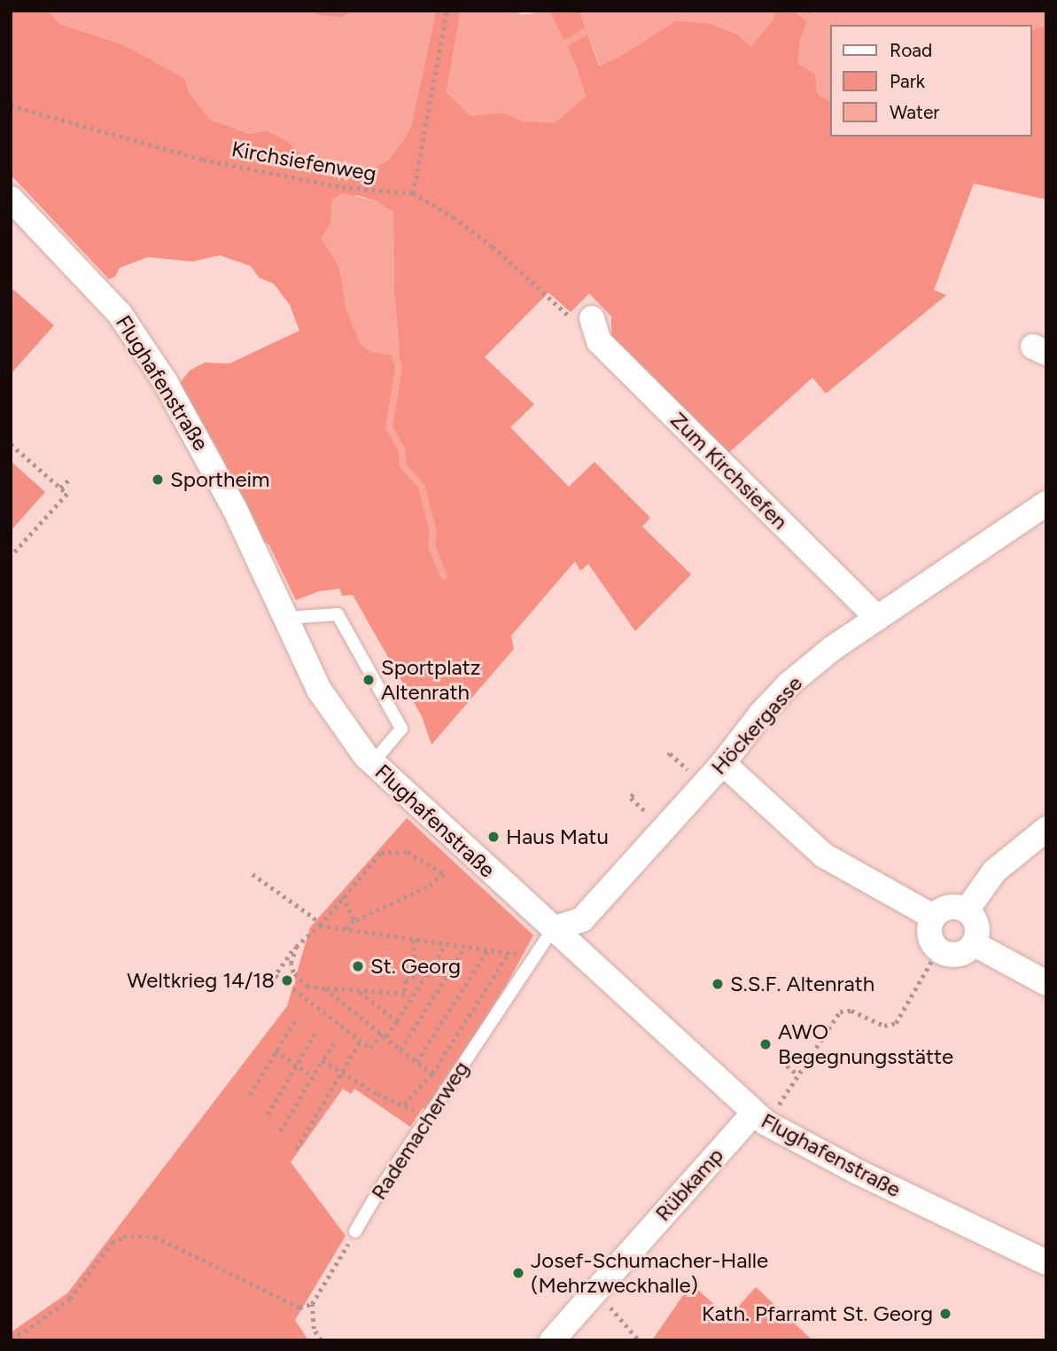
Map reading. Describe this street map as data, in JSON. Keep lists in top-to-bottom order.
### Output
{
  "streets": {
    "street": [
      "Flughafenstraße",
      "Zum Kirchsiefen",
      "Höckergasse",
      "Rübkamp"
    ],
    "lane": ["Rademacherweg"],
    "path": ["Kirchsiefenweg"]
  },
  "crossings": [
    ["Flughafenstraße", "Höckergasse"],
    ["Flughafenstraße", "Rademacherweg"],
    ["Flughafenstraße", "Rübkamp"],
    ["Zum Kirchsiefen", "Höckergasse"],
    ["Höckergasse", "Rademacherweg"]
  ],
  "places": [
    "Sportheim",
    "Sportplatz Altenrath",
    "Haus Matu",
    "St. Georg",
    "Weltkrieg 14/18",
    "S.S.F. Altenrath",
    "AWO Begegnungsstätte",
    "Josef-Schumacher-Halle (Mehrzweckhalle)",
    "Kath. Pfarramt St. Georg"
  ],
  "legend": ["Road", "Park", "Water"]
}
